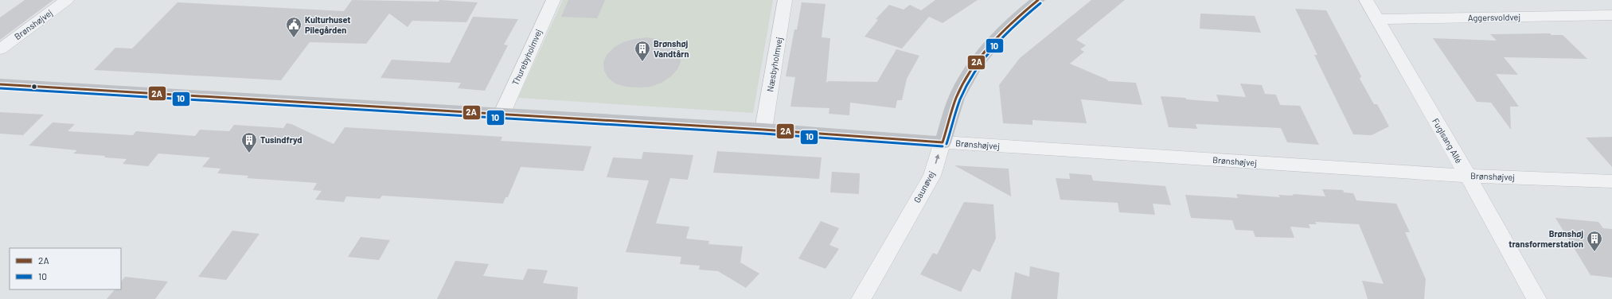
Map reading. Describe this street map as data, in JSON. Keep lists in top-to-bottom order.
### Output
{
  "streets": {
    "street": [
      "Aggersvoldvej",
      "Brønshøjvej",
      "Thurebyholmvej",
      "Næsbyholmvej",
      "Fuglsang Allé",
      "Gaunøvej"
    ]
  },
  "crossings": [
    ["Aggersvoldvej", "Fuglsang Allé"],
    ["Brønshøjvej", "Thurebyholmvej"],
    ["Brønshøjvej", "Næsbyholmvej"],
    ["Brønshøjvej", "Fuglsang Allé"],
    ["Brønshøjvej", "Gaunøvej"]
  ],
  "one_way": ["Gaunøvej"],
  "places": {
    "public building": ["Kulturhuset Pilegården"],
    "building": ["Brønshøj Vandtårn", "Tusindfryd", "Brønshøj transformerstation"]
  },
  "lines": ["transit line 2A", "transit line 10"],
  "legend": ["2A", "10"]
}
